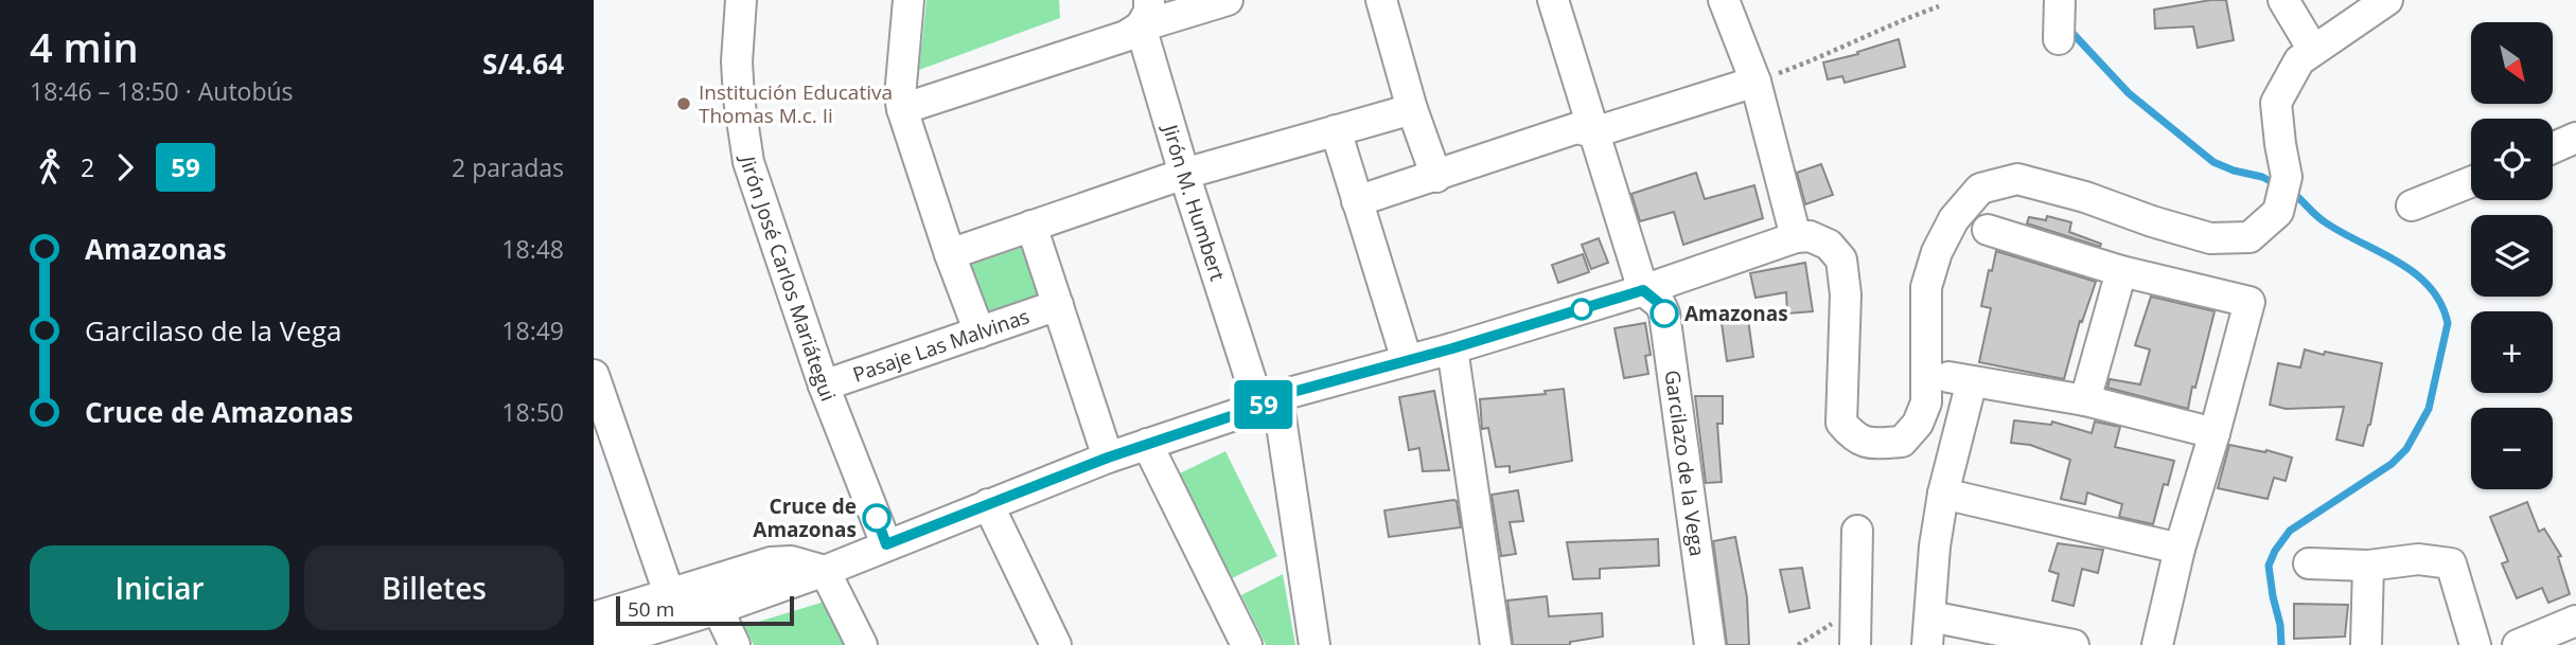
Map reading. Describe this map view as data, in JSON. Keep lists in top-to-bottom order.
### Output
{
  "streets": {
    "street": [
      "Jirón M. Humbert",
      "Jirón José Carlos Mariátegui",
      "Pasaje Las Malvinas",
      "Garcilazo de la Vega"
    ]
  },
  "crossings": [
    ["Jirón José Carlos Mariátegui", "Pasaje Las Malvinas"]
  ],
  "places": ["Institución Educativa Thomas M.c. Ii", "Amazonas", "Cruce de Amazonas"],
  "lines": ["bus line 59"],
  "scale_bar": "50 m",
  "north": "bottom right",
  "page": {
    "heading": ["4 min", "18:46 – 18:50 · Autobús", "S/4.64"],
    "on_map": "59",
    "map_buttons": ["+", "−"],
    "legs": ["2", "59", "2 paradas"],
    "list": [
      {
        "name": "Amazonas",
        "value": "18:48"
      },
      {
        "name": "Garcilaso de la Vega",
        "value": "18:49"
      },
      {
        "name": "Cruce de Amazonas",
        "value": "18:50"
      }
    ],
    "buttons": ["Iniciar", "Billetes"],
    "scale": "50 m"
  }
}
